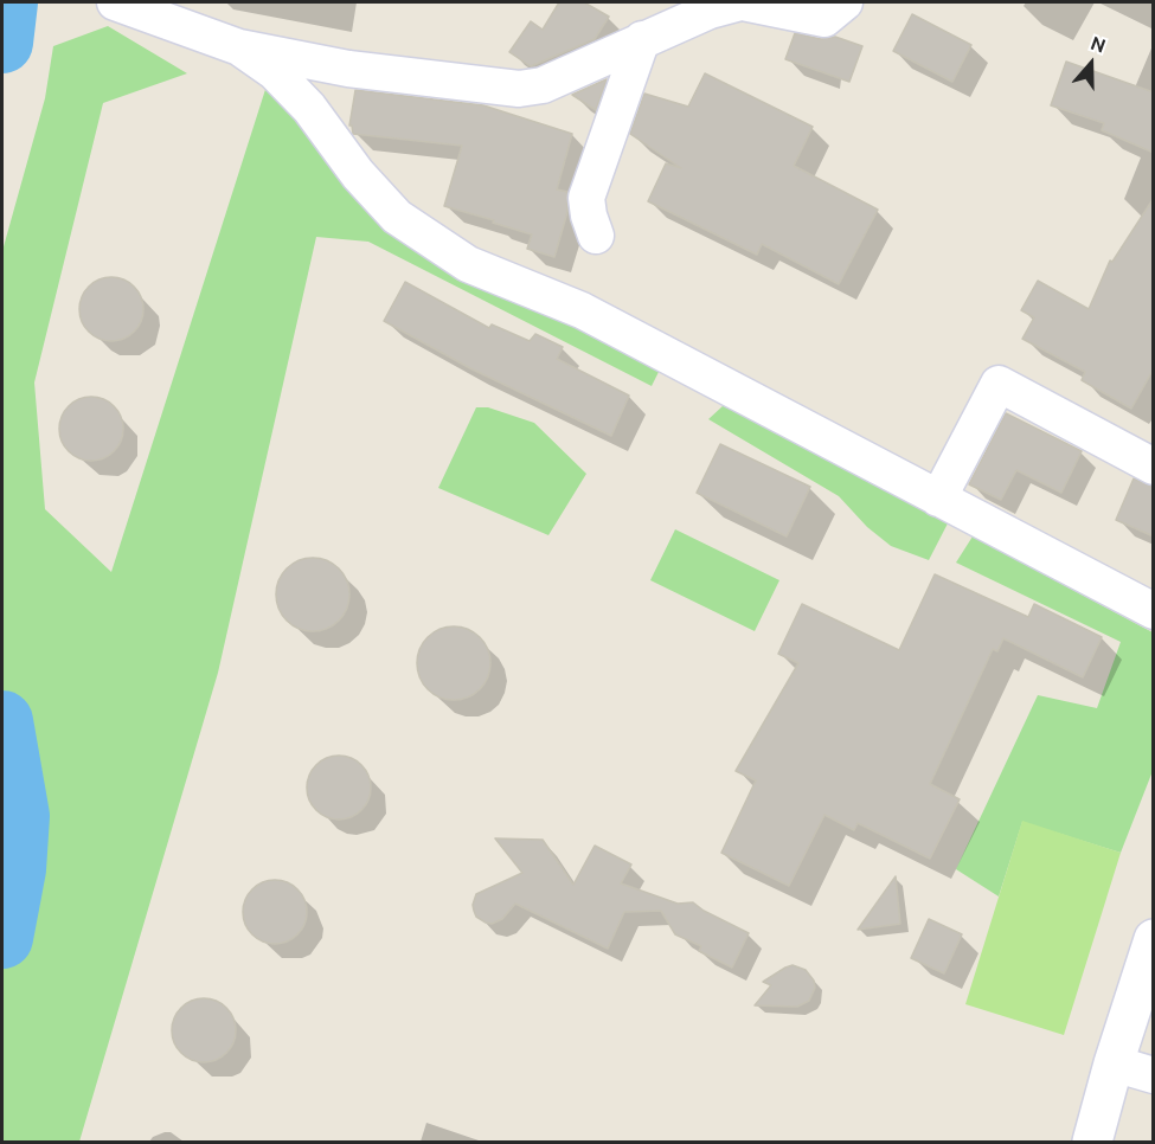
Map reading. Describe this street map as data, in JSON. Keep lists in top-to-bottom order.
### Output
{
  "north": "top"
}
